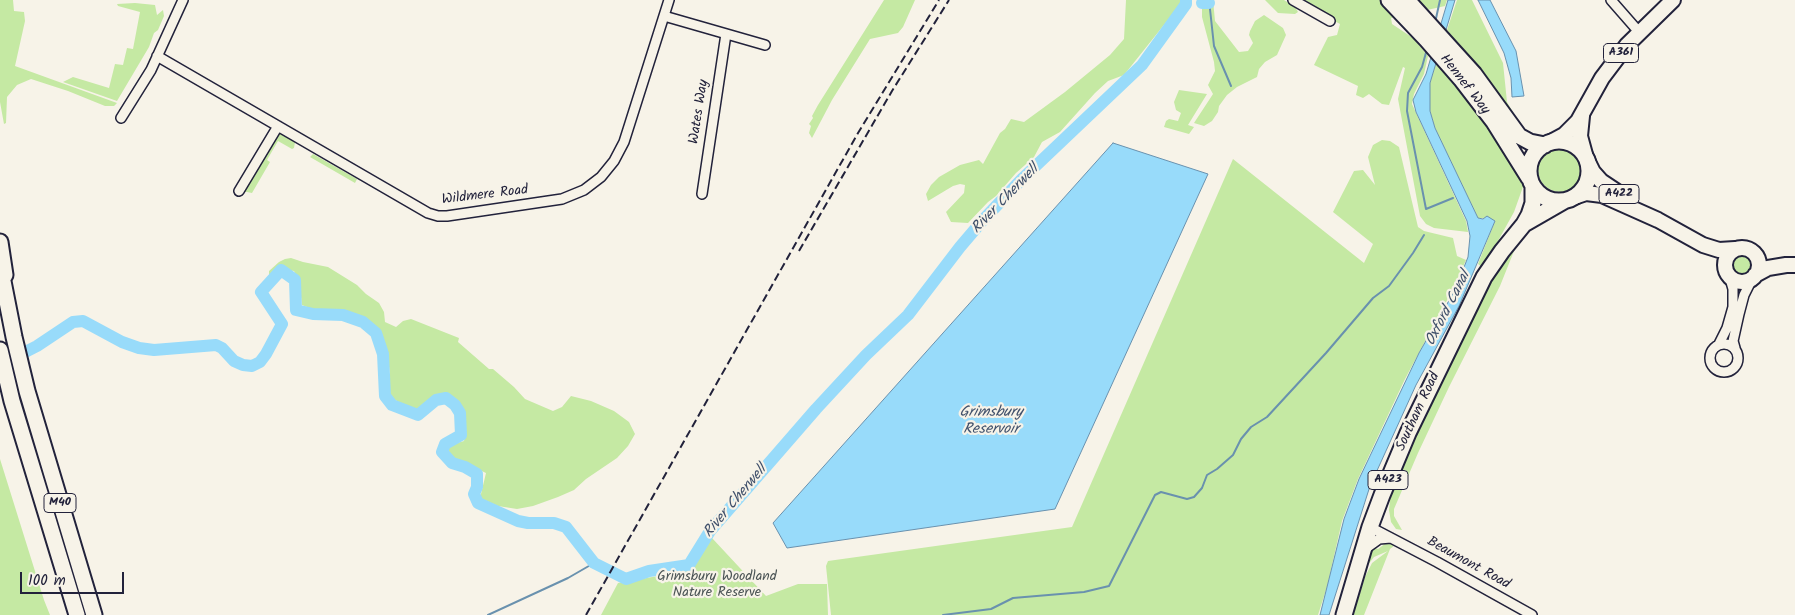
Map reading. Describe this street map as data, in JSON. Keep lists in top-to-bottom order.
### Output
{
  "streets": {
    "highway": [
      "Hennef Way",
      "Southam Road",
      "A423",
      "M40"
    ],
    "main road": ["A361", "A422"],
    "street": ["Wates Way", "Wildmere Road", "Beaumont Road"]
  },
  "crossings": [
    ["A361", "Hennef Way"],
    ["A361", "A422"],
    ["A361", "Southam Road"],
    ["Hennef Way", "A422"],
    ["Hennef Way", "Southam Road"],
    ["A422", "Southam Road"],
    ["Southam Road", "Beaumont Road"]
  ],
  "water": ["River Cherwell", "Oxford Canal", "Grimsbury Reservoir"],
  "parks": ["Grimsbury Woodland Nature Reserve"],
  "scale_bar": "100 m"
}
